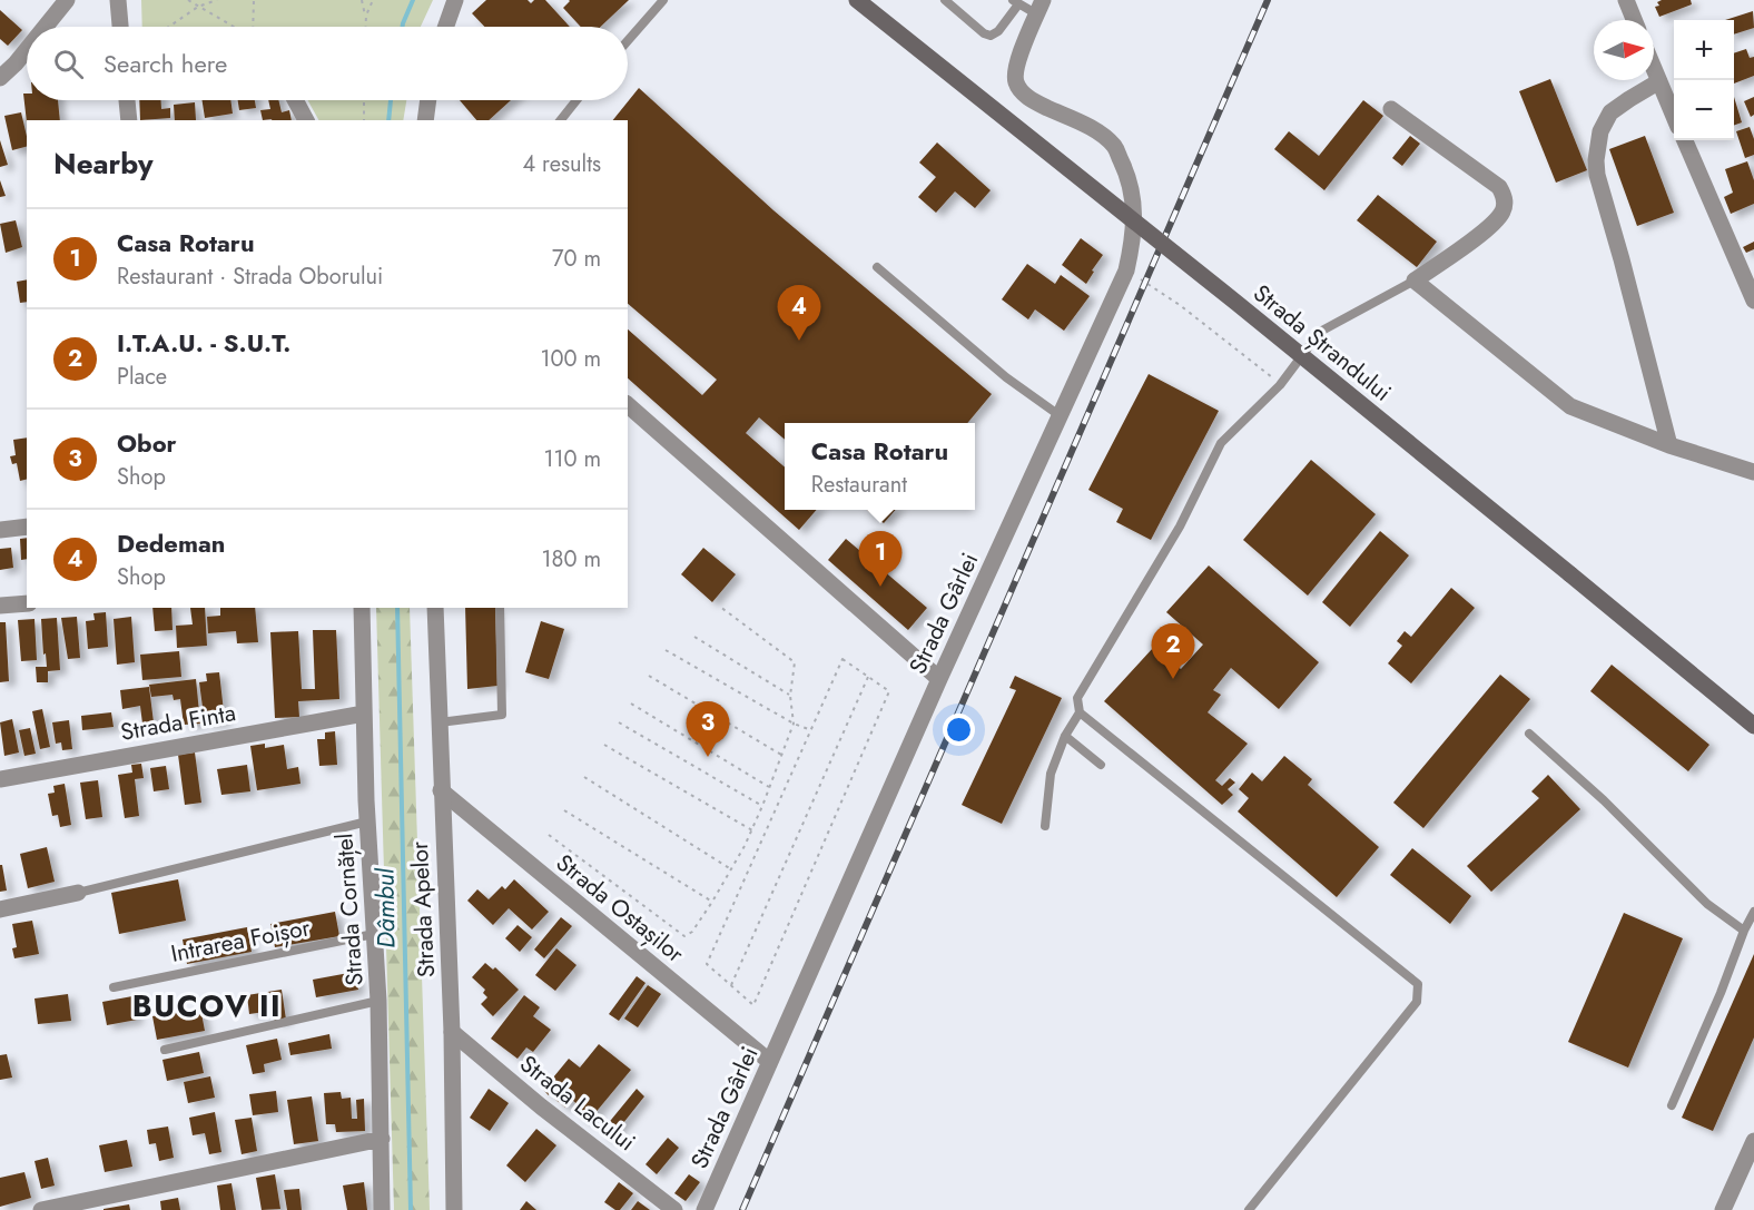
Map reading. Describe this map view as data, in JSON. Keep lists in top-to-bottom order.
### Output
{
  "streets": {
    "main road": ["Strada Ștrandului"],
    "street": [
      "Strada Gârlei",
      "Strada Finta",
      "Strada Ostașilor",
      "Strada Cornățel",
      "Strada Apelor",
      "Strada Lacului"
    ],
    "lane": ["Intrarea Foișor"]
  },
  "crossings": [
    ["Strada Gârlei", "Strada Ostașilor"],
    ["Strada Finta", "Strada Cornățel"],
    ["Strada Ostașilor", "Strada Apelor"],
    ["Strada Cornățel", "Intrarea Foișor"],
    ["Strada Apelor", "Strada Lacului"]
  ],
  "districts": ["BUCOV II"],
  "water": ["Dâmbul"],
  "north": "right",
  "page": {
    "map_buttons": ["+", "−"],
    "search": "Search here",
    "heading": ["Nearby", "4 results"],
    "list": [
      {
        "mark": "1",
        "name": "Casa Rotaru",
        "note": "Restaurant · Strada Oborului",
        "value": "70 m"
      },
      {
        "mark": "2",
        "name": "I.T.A.U. - S.U.T.",
        "note": "Place",
        "value": "100 m"
      },
      {
        "mark": "3",
        "name": "Obor",
        "note": "Shop",
        "value": "110 m"
      },
      {
        "mark": "4",
        "name": "Dedeman",
        "note": "Shop",
        "value": "180 m"
      }
    ],
    "pins": [
      "4",
      "1",
      "2",
      "3"
    ],
    "popup": ["Casa Rotaru", "Restaurant"]
  }
}
